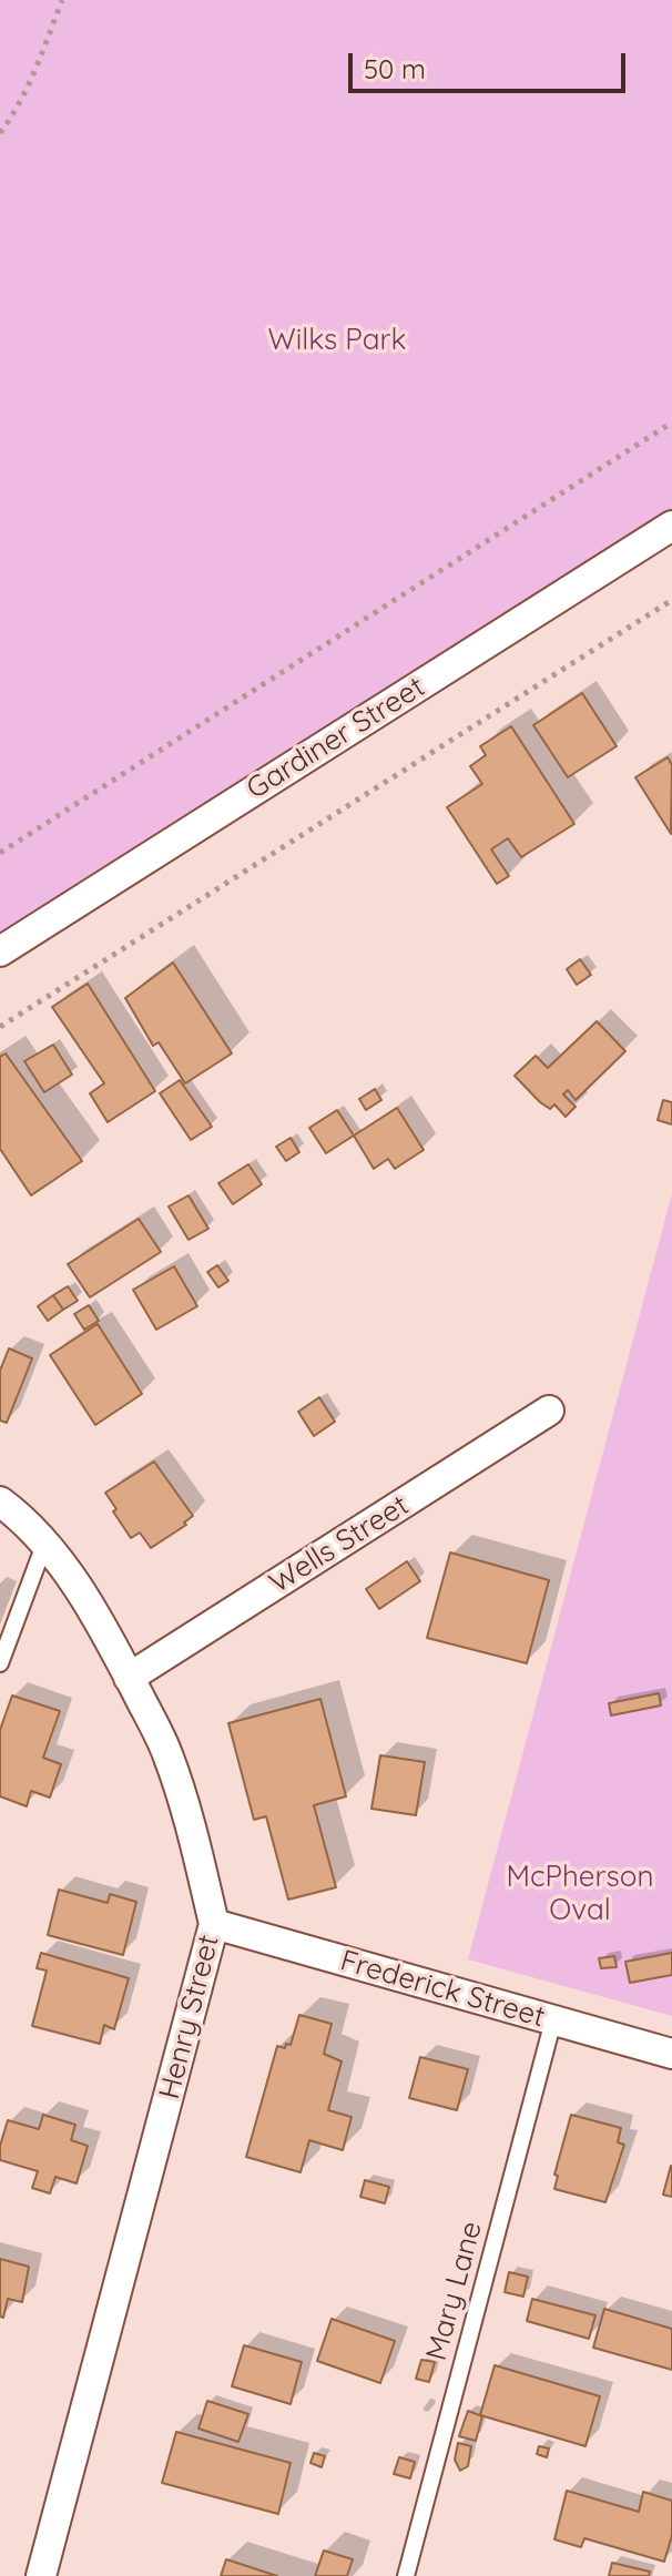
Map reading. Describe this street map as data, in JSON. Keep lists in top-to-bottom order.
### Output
{
  "streets": {
    "street": [
      "Gardiner Street",
      "Wells Street",
      "Frederick Street",
      "Henry Street"
    ],
    "lane": ["Mary Lane"]
  },
  "crossings": [
    ["Wells Street", "Henry Street"],
    ["Frederick Street", "Henry Street"],
    ["Frederick Street", "Mary Lane"]
  ],
  "parks": ["Wilks Park", "McPherson Oval"],
  "scale_bar": "50 m"
}
